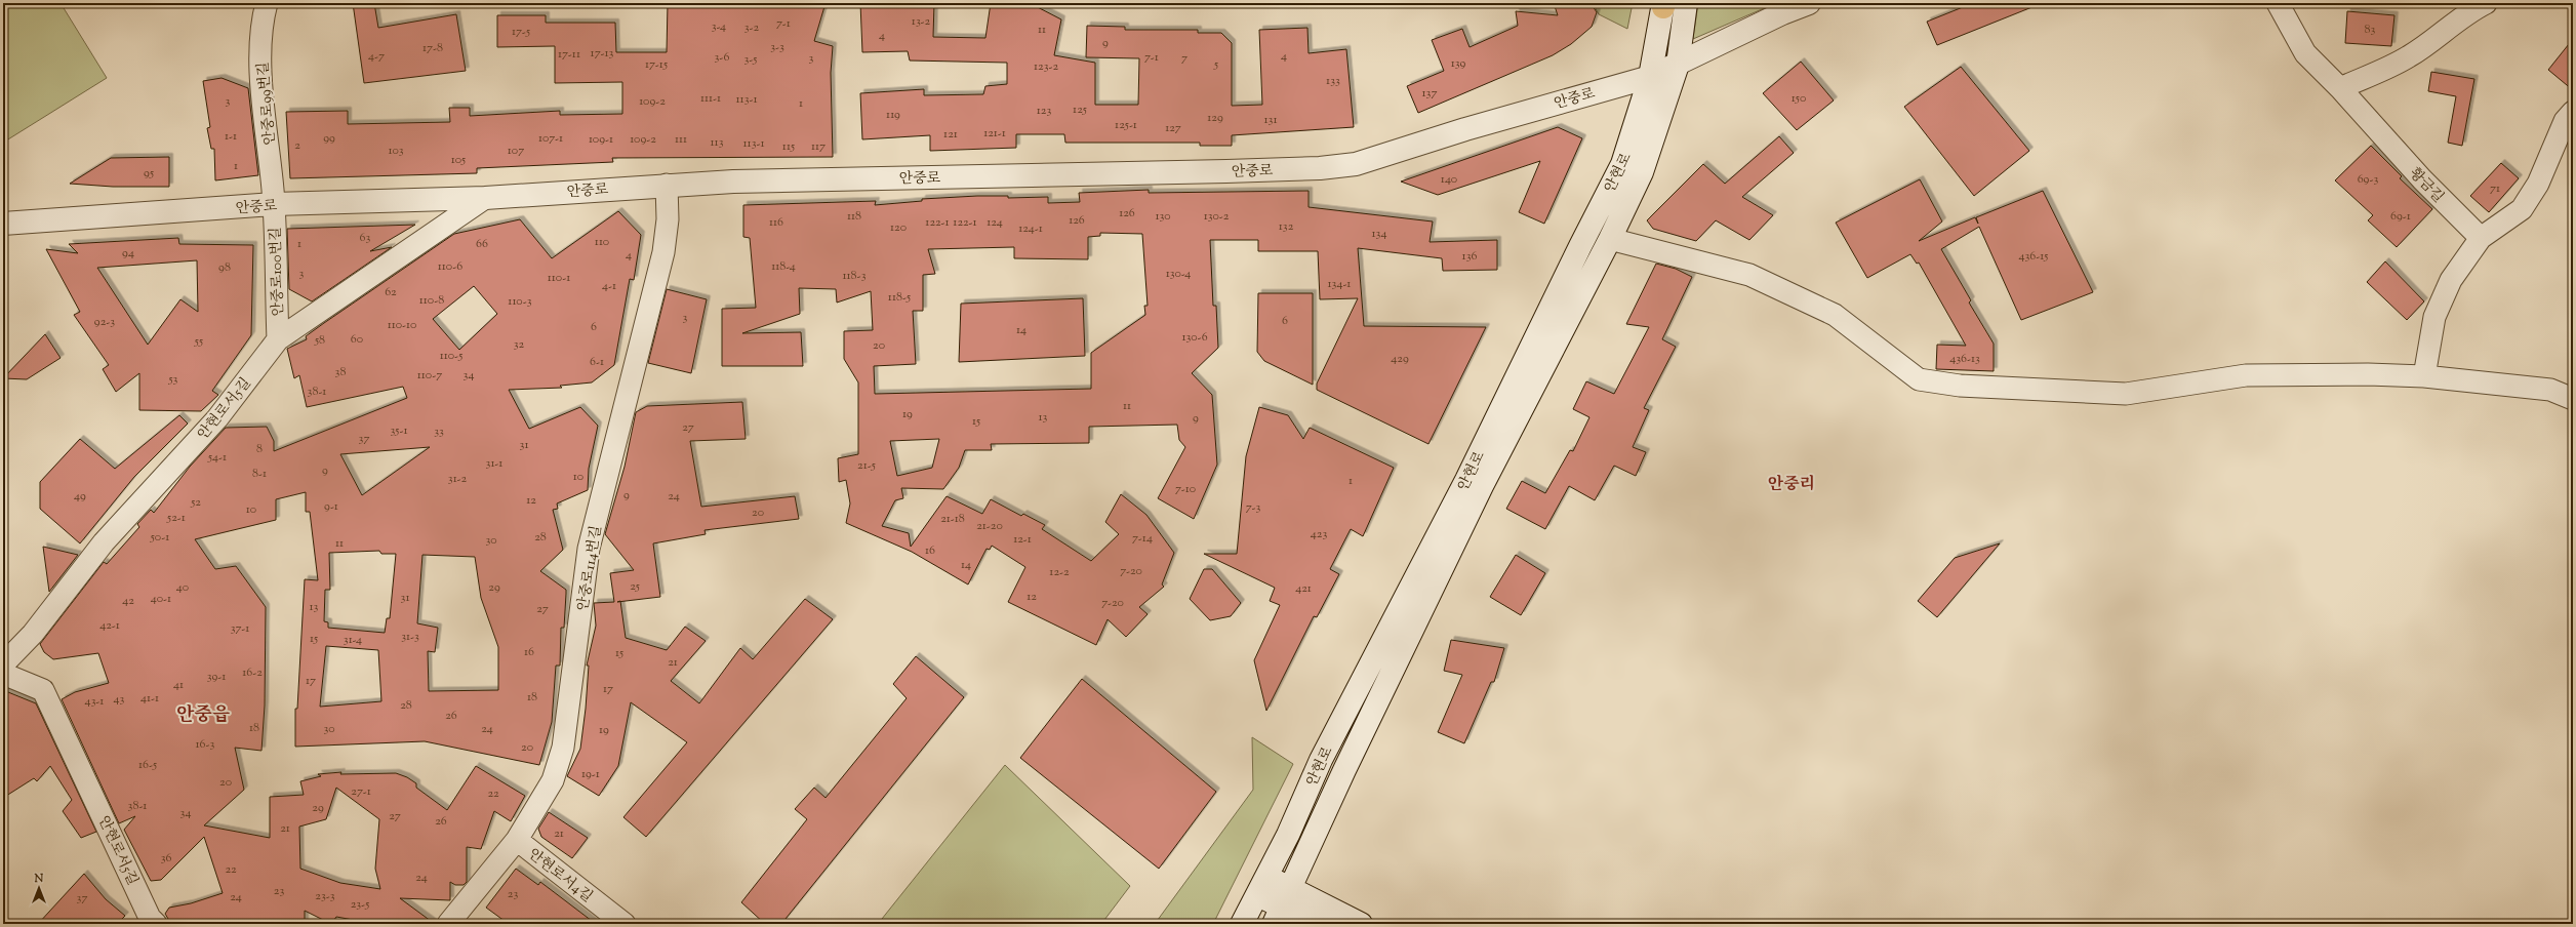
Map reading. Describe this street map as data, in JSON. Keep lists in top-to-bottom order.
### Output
{
  "streets": {
    "main road": ["안중로", "안현로"],
    "street": [
      "안중로99번길",
      "황금길",
      "안중로100번길",
      "안현로서5길",
      "안중로114번길",
      "안현로서4길"
    ]
  },
  "crossings": [
    ["안중로", "안중로99번길"],
    ["안중로", "안현로"],
    ["안중로", "안중로100번길"],
    ["안중로", "안현로서5길"],
    ["안중로", "안중로114번길"],
    ["안중로99번길", "안중로100번길"],
    ["안중로100번길", "안현로서5길"],
    ["안중로114번길", "안현로서4길"]
  ],
  "districts": ["안중리", "안중읍"],
  "house_numbers": [
    "13-2",
    "7-1",
    "3-4",
    "3-2",
    "11",
    "83",
    "17-5",
    "4",
    "9",
    "3-3",
    "17-8",
    "17-13",
    "17-11",
    "4-7",
    "4",
    "3-6",
    "7-1",
    "3",
    "7",
    "3-5",
    "139",
    "17-15",
    "5",
    "123-2",
    "133",
    "137",
    "111-1",
    "150",
    "113-1",
    "3",
    "109-2",
    "1",
    "125",
    "123",
    "119",
    "129",
    "131",
    "125-1",
    "127",
    "121-1",
    "121",
    "1-1",
    "99",
    "107-1",
    "109-1",
    "109-2",
    "111",
    "113",
    "113-1",
    "2",
    "115",
    "117",
    "103",
    "107",
    "105",
    "1",
    "95",
    "140",
    "69-3",
    "71",
    "126",
    "118",
    "130",
    "130-2",
    "69-1",
    "126",
    "116",
    "122-1",
    "122-1",
    "124",
    "132",
    "120",
    "124-1",
    "134",
    "63",
    "110",
    "1",
    "66",
    "94",
    "4",
    "136",
    "436-15",
    "110-6",
    "118-4",
    "98",
    "3",
    "130-4",
    "118-3",
    "110-1",
    "134-1",
    "4-1",
    "62",
    "118-5",
    "110-8",
    "110-3",
    "3",
    "6",
    "92-3",
    "110-10",
    "6",
    "14",
    "130-6",
    "60",
    "58",
    "55",
    "32",
    "20",
    "110-5",
    "429",
    "436-13",
    "6-1",
    "38",
    "110-7",
    "34",
    "53",
    "38-1",
    "11",
    "19",
    "13",
    "9",
    "15",
    "27",
    "35-1",
    "33",
    "37",
    "31",
    "8",
    "54-1",
    "31-1",
    "21-5",
    "9",
    "8-1",
    "10",
    "31-2",
    "1",
    "7-10",
    "9",
    "49",
    "24",
    "12",
    "52",
    "9-1",
    "7-3",
    "10",
    "20",
    "52-1",
    "21-18",
    "21-20",
    "423",
    "50-1",
    "28",
    "7-14",
    "12-1",
    "30",
    "11",
    "16",
    "14",
    "7-20",
    "12-2",
    "25",
    "40",
    "29",
    "421",
    "12",
    "31",
    "40-1",
    "42",
    "7-20",
    "13",
    "27",
    "42-1",
    "37-1",
    "31-3",
    "15",
    "31-4",
    "16",
    "15",
    "21",
    "16-2",
    "39-1",
    "17",
    "41",
    "17",
    "18",
    "41-1",
    "43",
    "43-1",
    "28",
    "26",
    "18",
    "30",
    "24",
    "19",
    "16-3",
    "20",
    "16-5",
    "19-1",
    "20",
    "27-1",
    "22",
    "38-1",
    "29",
    "34",
    "27",
    "26",
    "21",
    "21",
    "36",
    "22",
    "24",
    "23",
    "23",
    "23-3",
    "24",
    "37",
    "23-5"
  ],
  "north": "top"
}
